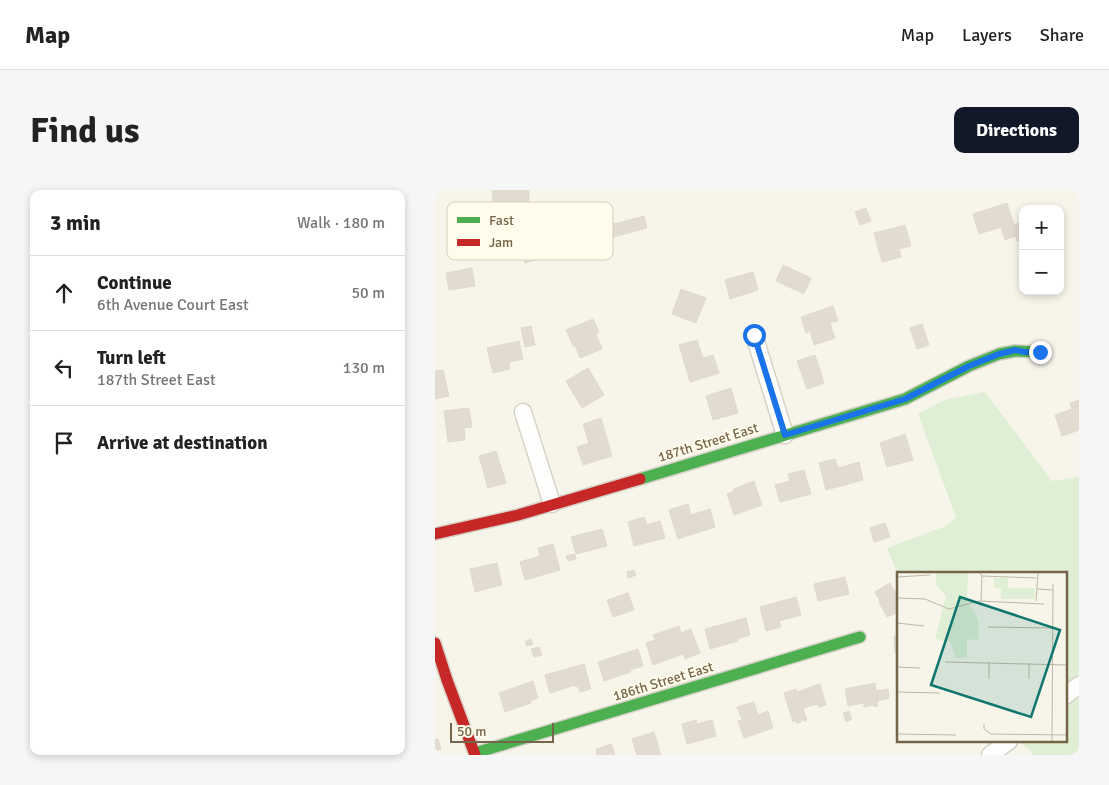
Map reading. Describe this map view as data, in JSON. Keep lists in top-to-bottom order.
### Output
{
  "streets": {
    "street": ["187th Street East", "186th Street East"]
  },
  "legend": ["Fast", "Jam"],
  "scale_bar": "50 m",
  "page": {
    "header": "Map",
    "nav": ["Map", "Layers", "Share"],
    "buttons": "Directions",
    "title": "Find us",
    "heading": ["3 min", "Walk · 180 m"],
    "map_buttons": ["+", "−"],
    "list": [
      ["Continue", "6th Avenue Court East", "50 m"],
      ["Turn left", "187th Street East", "130 m"],
      "Arrive at destination"
    ],
    "scale": "50 m"
  }
}
